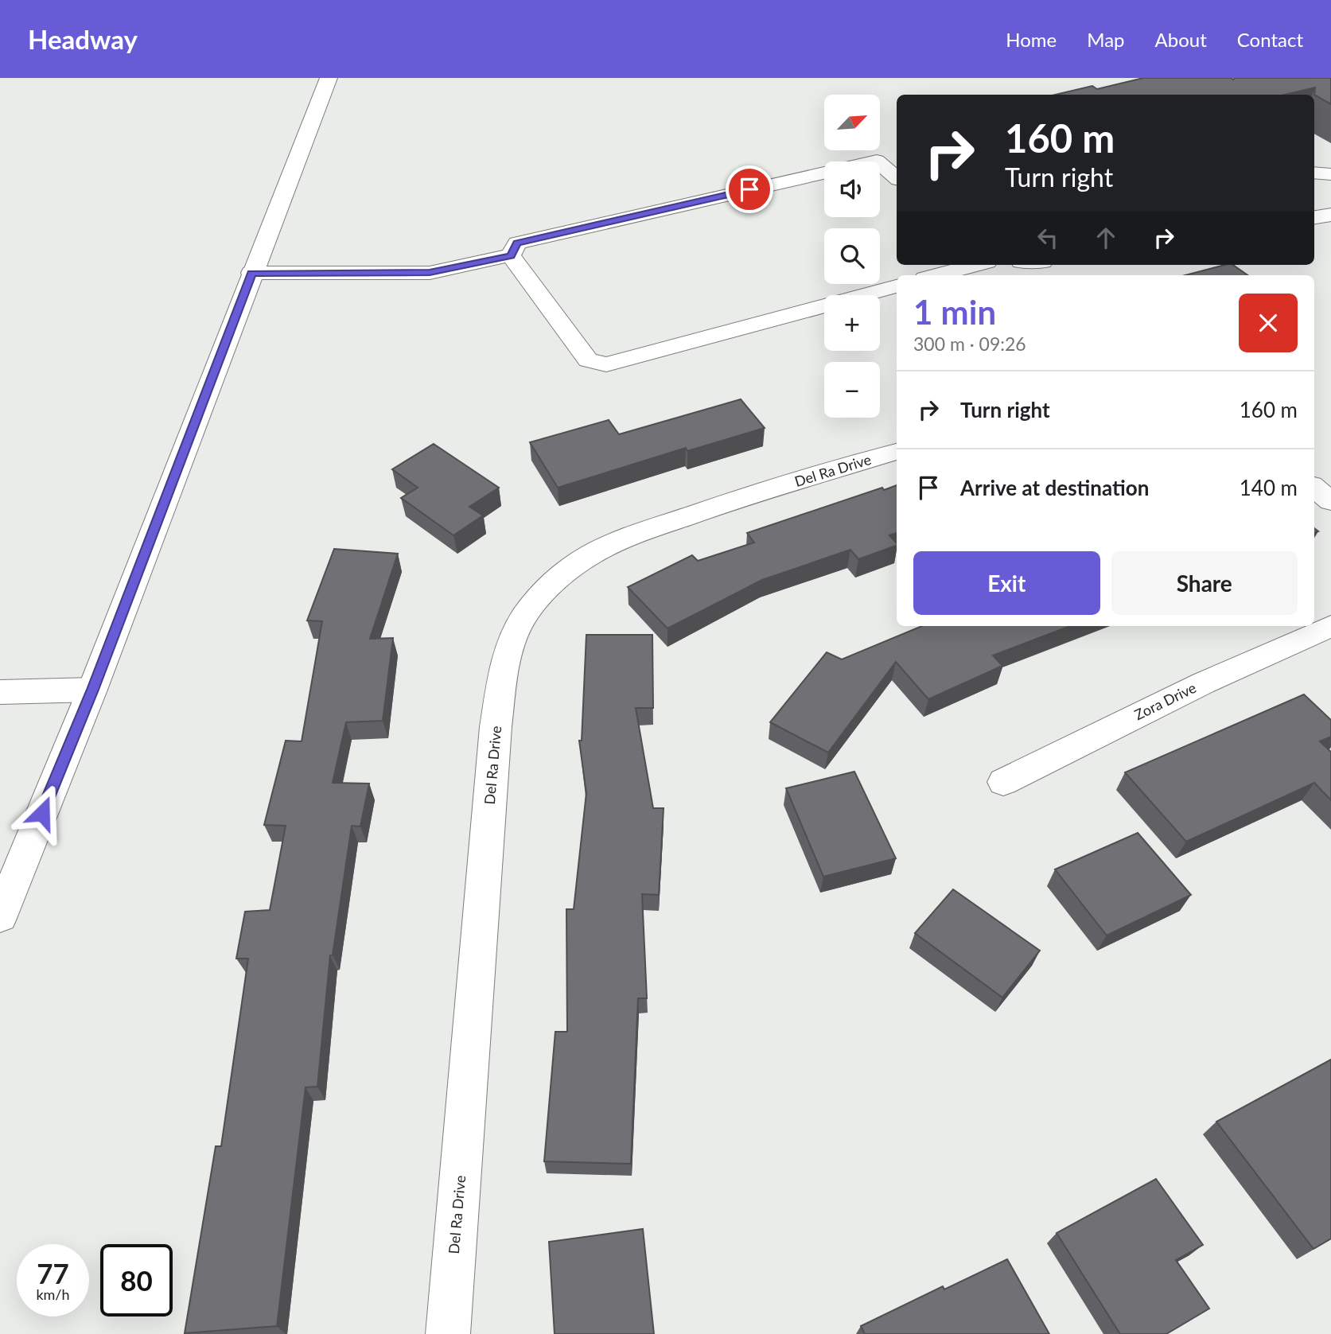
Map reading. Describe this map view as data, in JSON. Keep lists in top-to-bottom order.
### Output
{
  "streets": {
    "main road": ["Del Ra Drive", "Zora Drive"]
  },
  "north": "top right",
  "page": {
    "header": "Headway",
    "nav": [
      "Home",
      "Map",
      "About",
      "Contact"
    ],
    "map_buttons": ["+", "−"],
    "turn": ["160 m", "Turn right"],
    "heading": ["1 min", "300 m · 09:26"],
    "list": [
      {
        "name": "Turn right",
        "value": "160 m"
      },
      {
        "name": "Arrive at destination",
        "value": "140 m"
      }
    ],
    "buttons": ["Exit", "Share"],
    "speed": "77 km/h",
    "limit": "80"
  }
}
